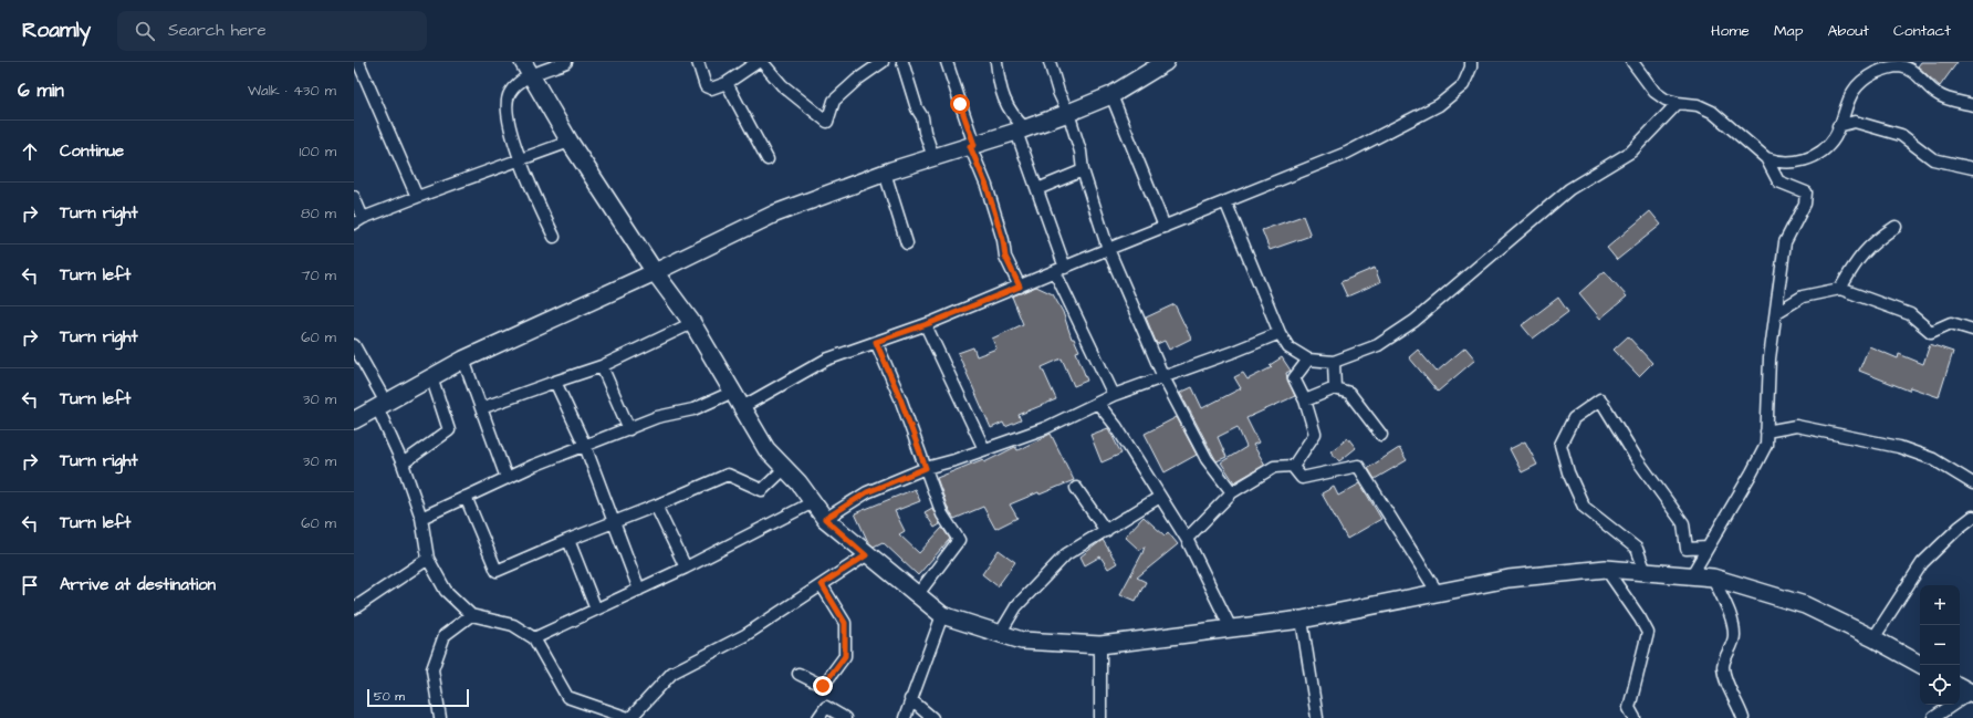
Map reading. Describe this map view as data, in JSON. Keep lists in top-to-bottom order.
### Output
{
  "scale_bar": "50 m",
  "page": {
    "header": "Roamly",
    "search": "Search here",
    "nav": [
      "Home",
      "Map",
      "About",
      "Contact"
    ],
    "heading": ["6 min", "Walk · 430 m"],
    "list": [
      ["Continue", "100 m"],
      ["Turn right", "80 m"],
      ["Turn left", "70 m"],
      ["Turn right", "60 m"],
      ["Turn left", "30 m"],
      ["Turn right", "30 m"],
      ["Turn left", "60 m"],
      "Arrive at destination"
    ],
    "map_buttons": ["+", "−"],
    "scale": "50 m"
  }
}
